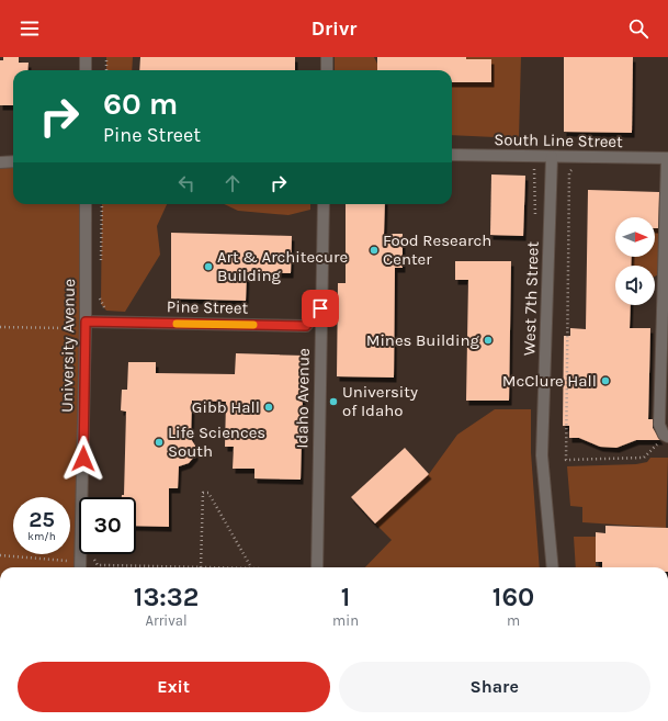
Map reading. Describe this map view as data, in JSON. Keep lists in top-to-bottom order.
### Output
{
  "streets": {
    "street": [
      "South Line Street",
      "West 7th Street",
      "Pine Street",
      "University Avenue",
      "Idaho Avenue"
    ]
  },
  "crossings": [
    ["South Line Street", "West 7th Street"],
    ["Pine Street", "University Avenue"],
    ["Pine Street", "Idaho Avenue"]
  ],
  "places": [
    "Food Research Center",
    "Art & Architecure Building",
    "Mines Building",
    "McClure Hall",
    "University of Idaho",
    "Gibb Hall",
    "Life Sciences South"
  ],
  "north": "right",
  "page": {
    "header": "Drivr",
    "turn": ["60 m", "Pine Street"],
    "speed": "25 km/h",
    "limit": "30",
    "eta": [
      "13:32",
      "Arrival",
      "1",
      "min",
      "160",
      "m"
    ],
    "buttons": ["Exit", "Share"]
  }
}
